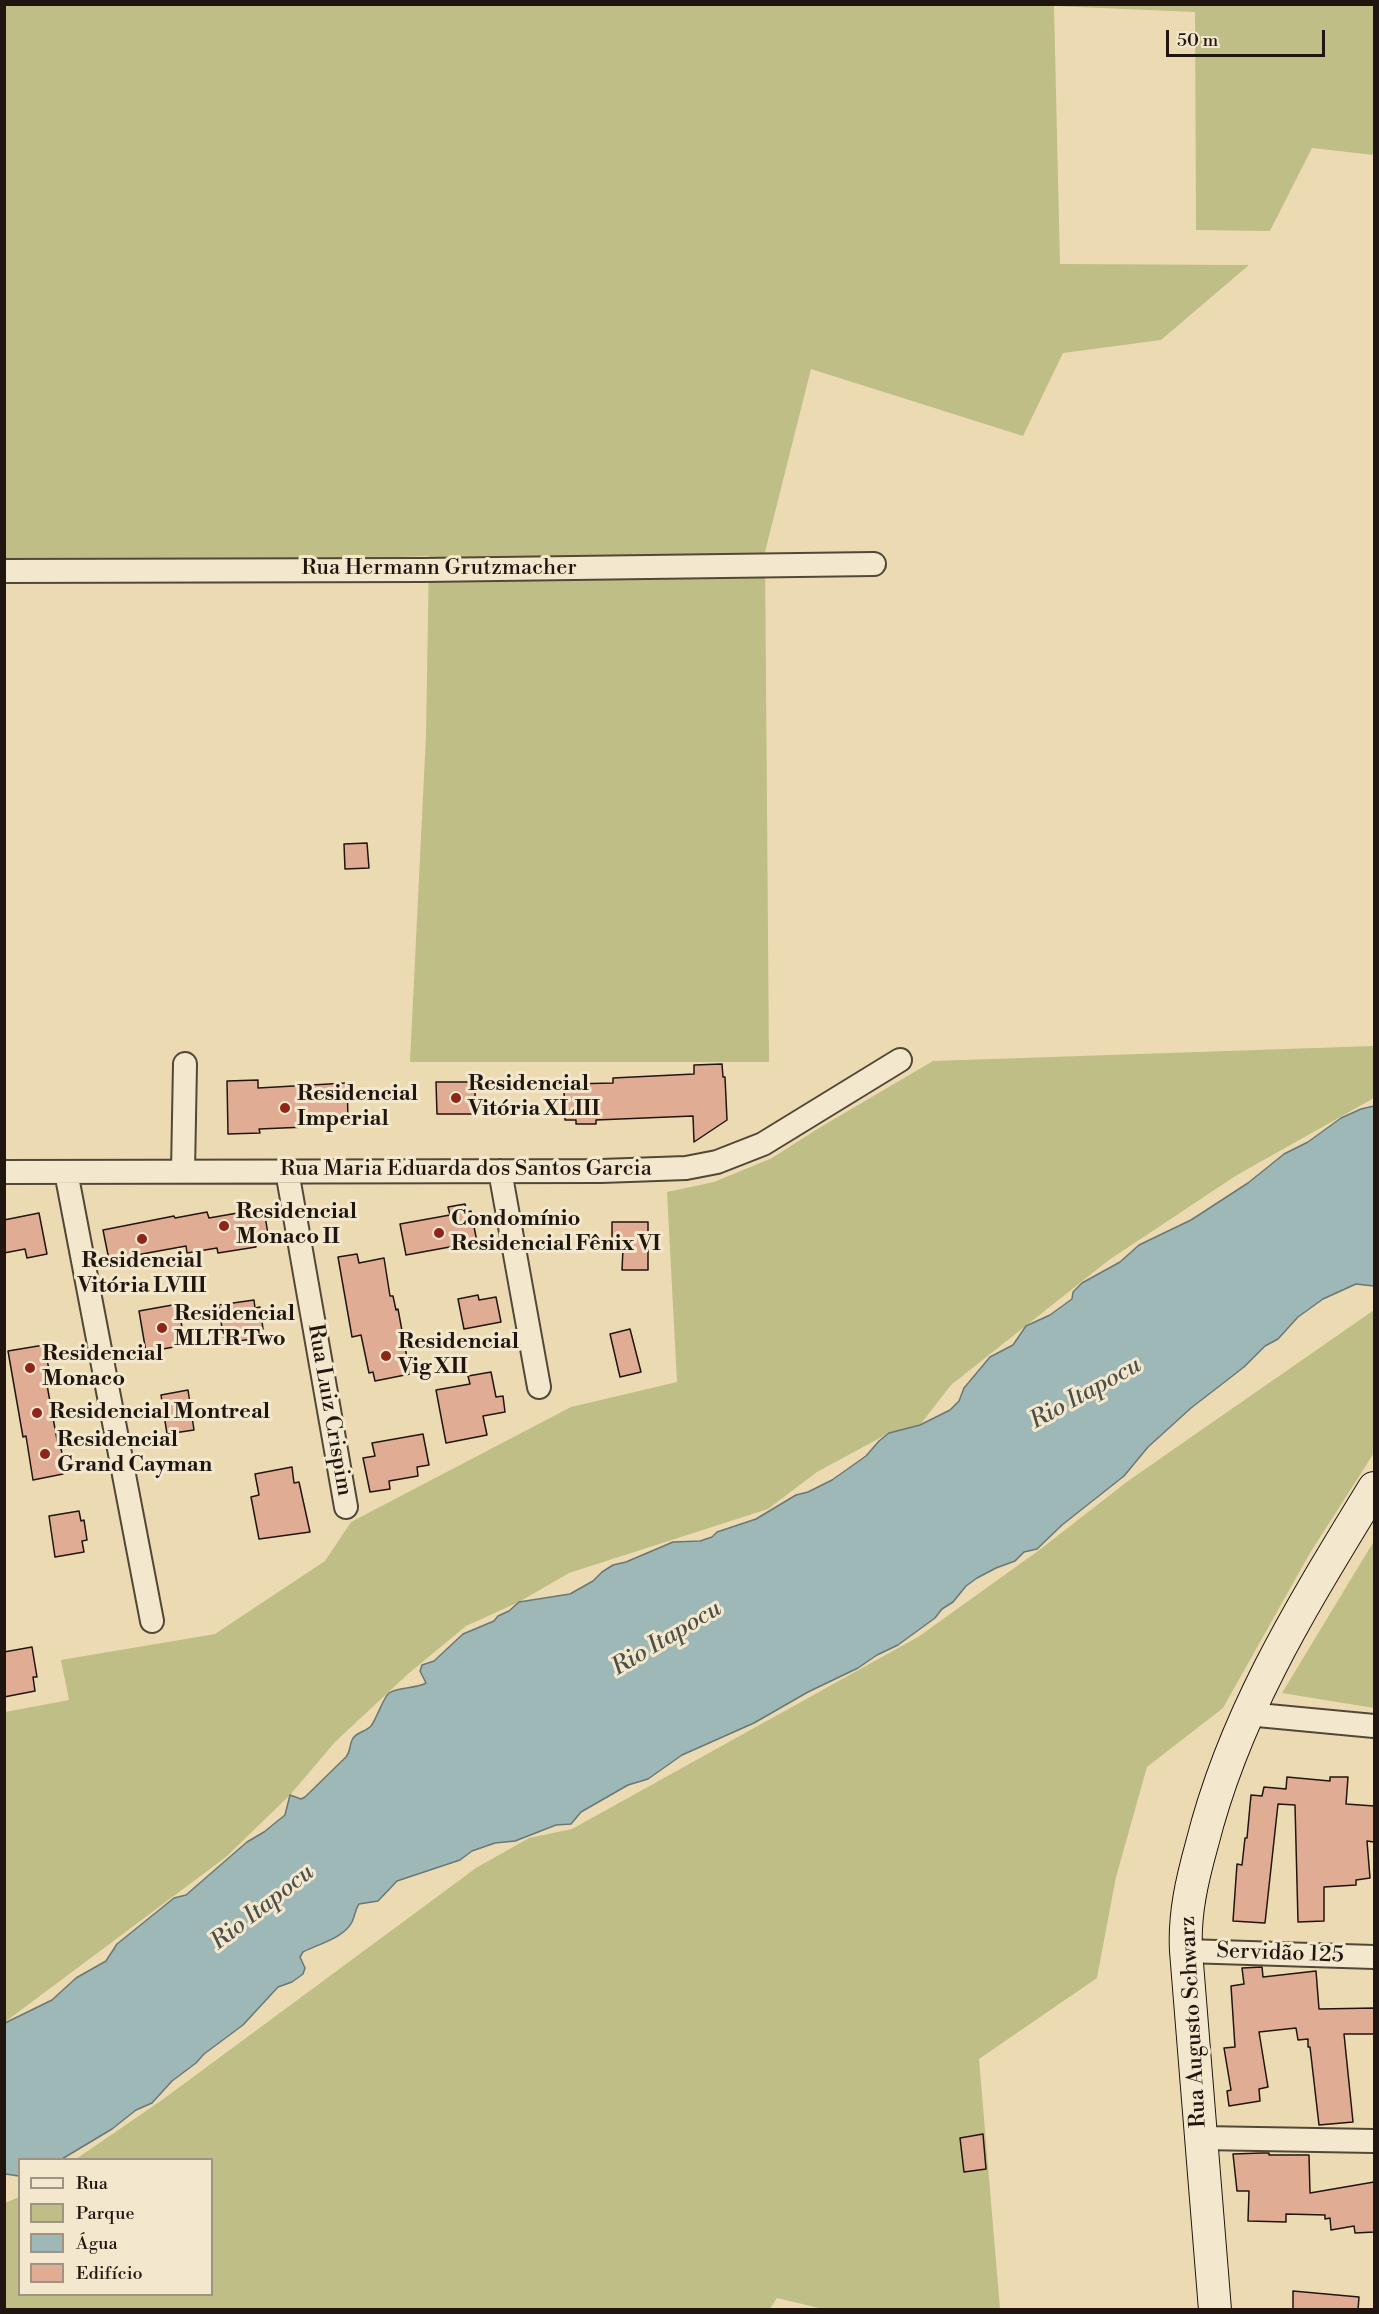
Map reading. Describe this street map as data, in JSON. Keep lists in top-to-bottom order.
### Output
{
  "streets": {
    "main road": ["Rua Augusto Schwarz"],
    "street": [
      "Rua Hermann Grutzmacher",
      "Rua Maria Eduarda dos Santos Garcia",
      "Rua Luiz Crispim",
      "Servidão 125"
    ]
  },
  "crossings": [
    ["Rua Maria Eduarda dos Santos Garcia", "Rua Luiz Crispim"],
    ["Servidão 125", "Rua Augusto Schwarz"]
  ],
  "water": ["Rio Itapocu"],
  "places": [
    "Residencial Vitória XLIII",
    "Residencial Imperial",
    "Residencial Monaco II",
    "Condomínio Residencial Fênix VI",
    "Residencial Vitória LVIII",
    "Residencial MLTR Two",
    "Residencial Vig XII",
    "Residencial Monaco",
    "Residencial Montreal",
    "Residencial Grand Cayman"
  ],
  "legend": [
    "Rua",
    "Parque",
    "Água",
    "Edifício"
  ],
  "scale_bar": "50 m"
}
